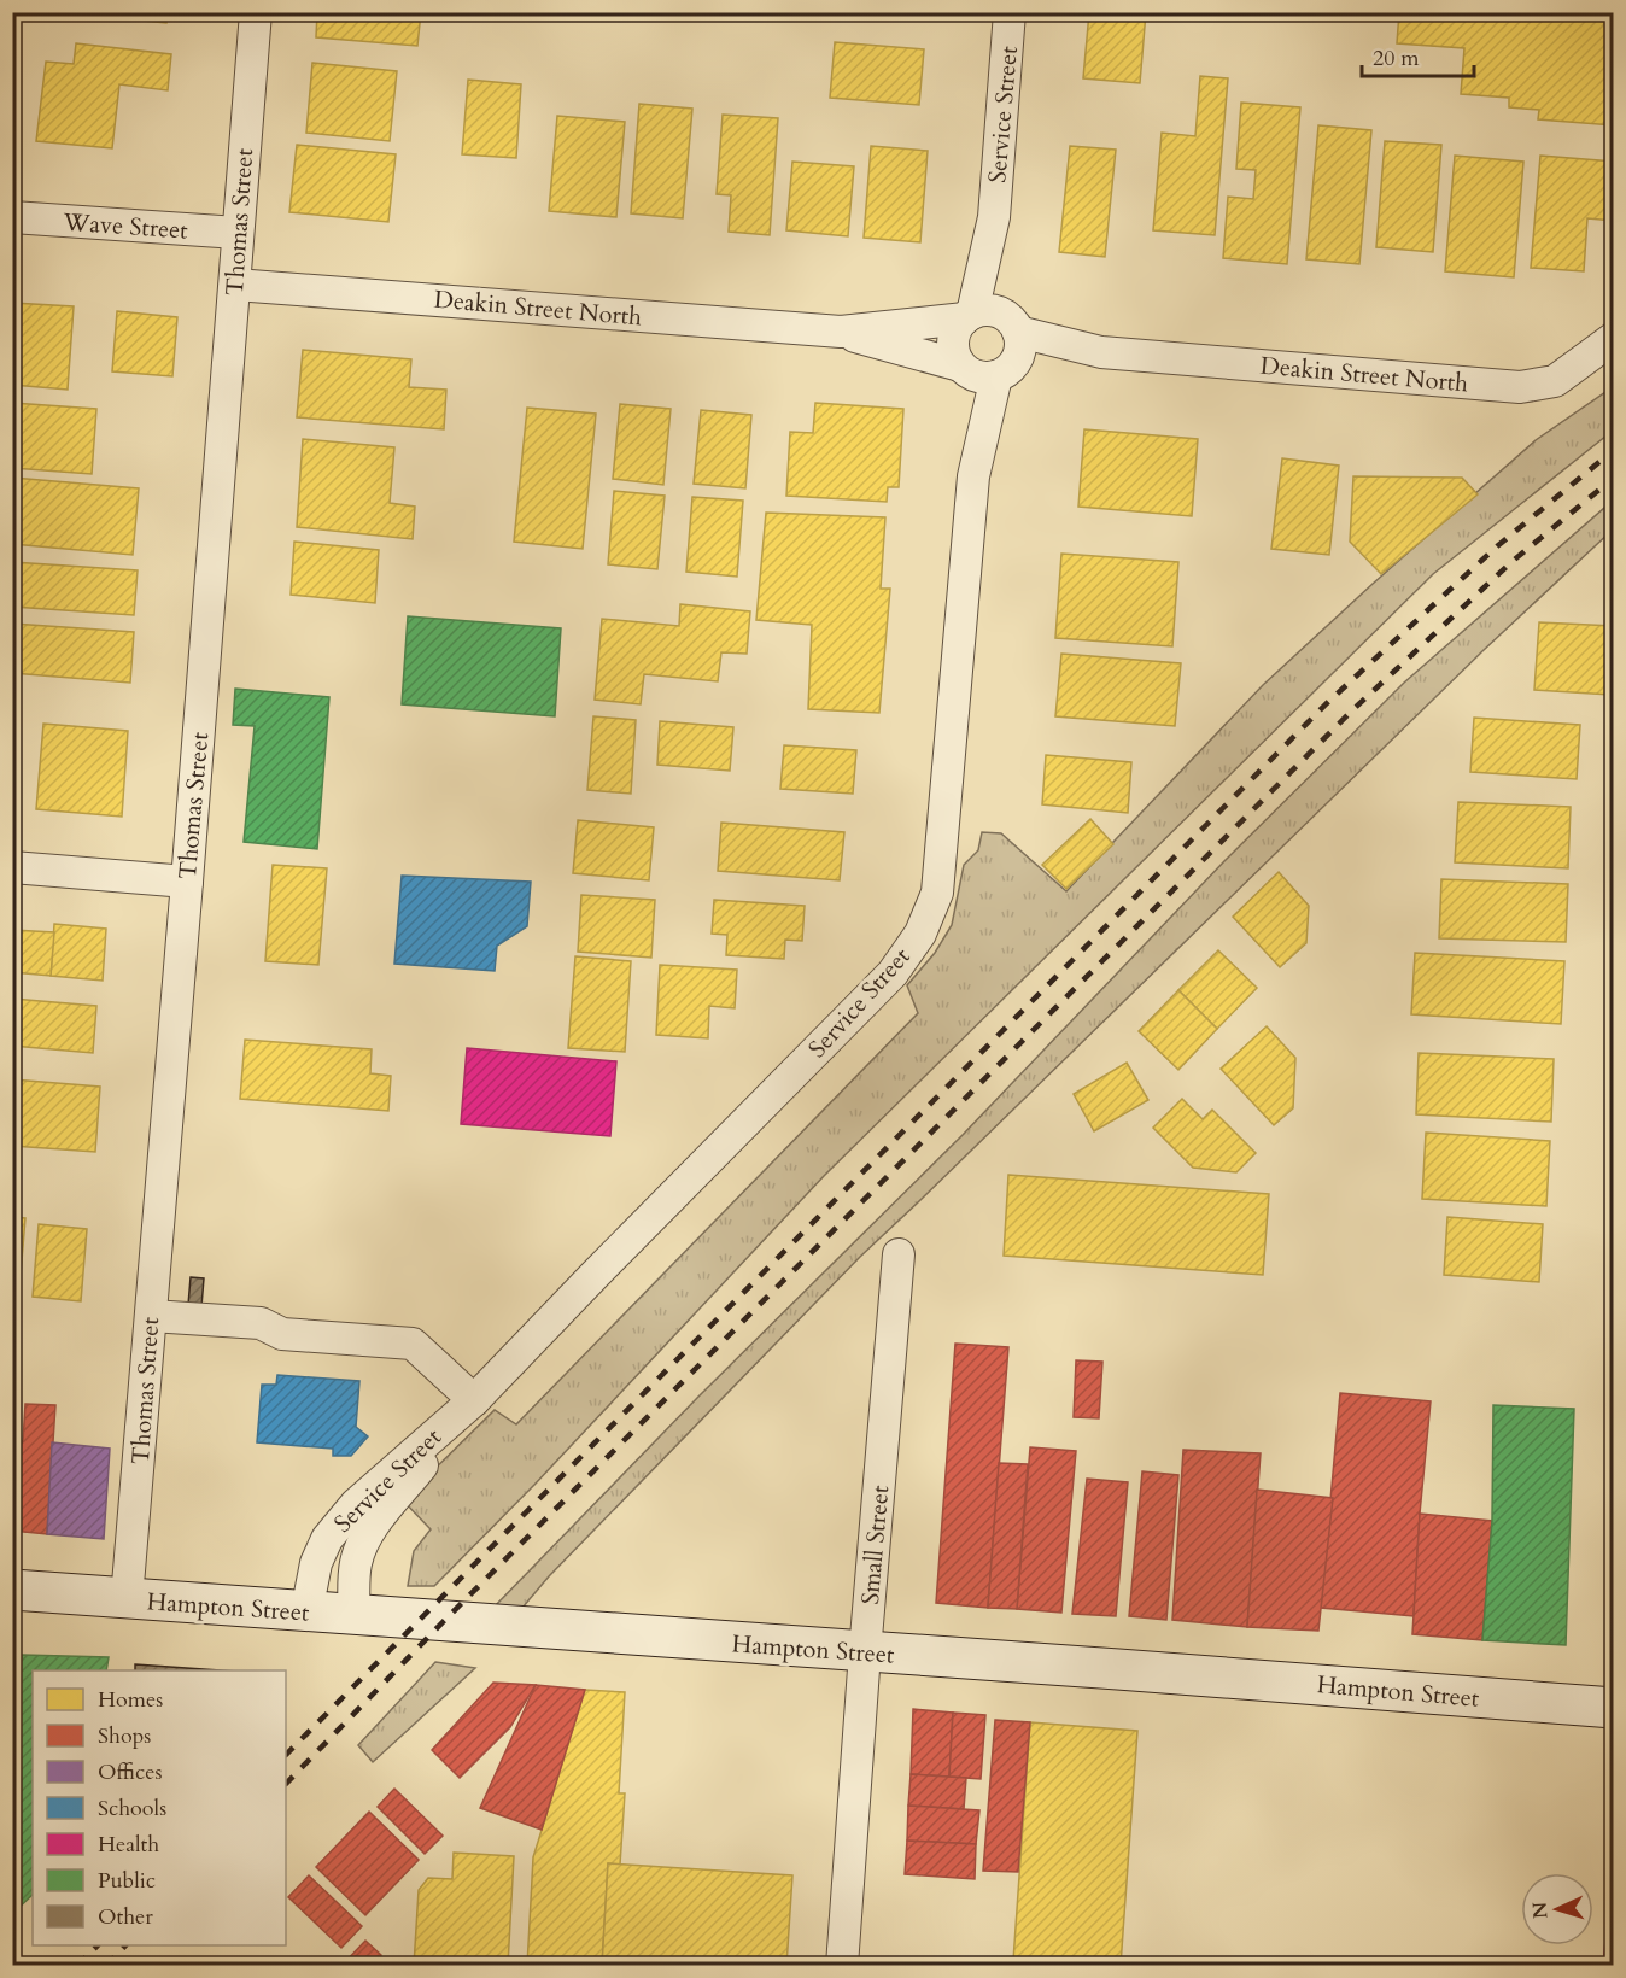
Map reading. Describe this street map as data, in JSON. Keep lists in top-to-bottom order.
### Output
{
  "streets": {
    "main road": ["Hampton Street"],
    "street": [
      "Service Street",
      "Thomas Street",
      "Wave Street",
      "Deakin Street North",
      "Small Street"
    ]
  },
  "crossings": [
    ["Service Street", "Deakin Street North"],
    ["Service Street", "Hampton Street"],
    ["Thomas Street", "Wave Street"],
    ["Thomas Street", "Deakin Street North"],
    ["Thomas Street", "Hampton Street"],
    ["Small Street", "Hampton Street"]
  ],
  "legend": [
    "Homes",
    "Shops",
    "Offices",
    "Schools",
    "Health",
    "Public",
    "Other"
  ],
  "scale_bar": "20 m",
  "north": "left"
}
